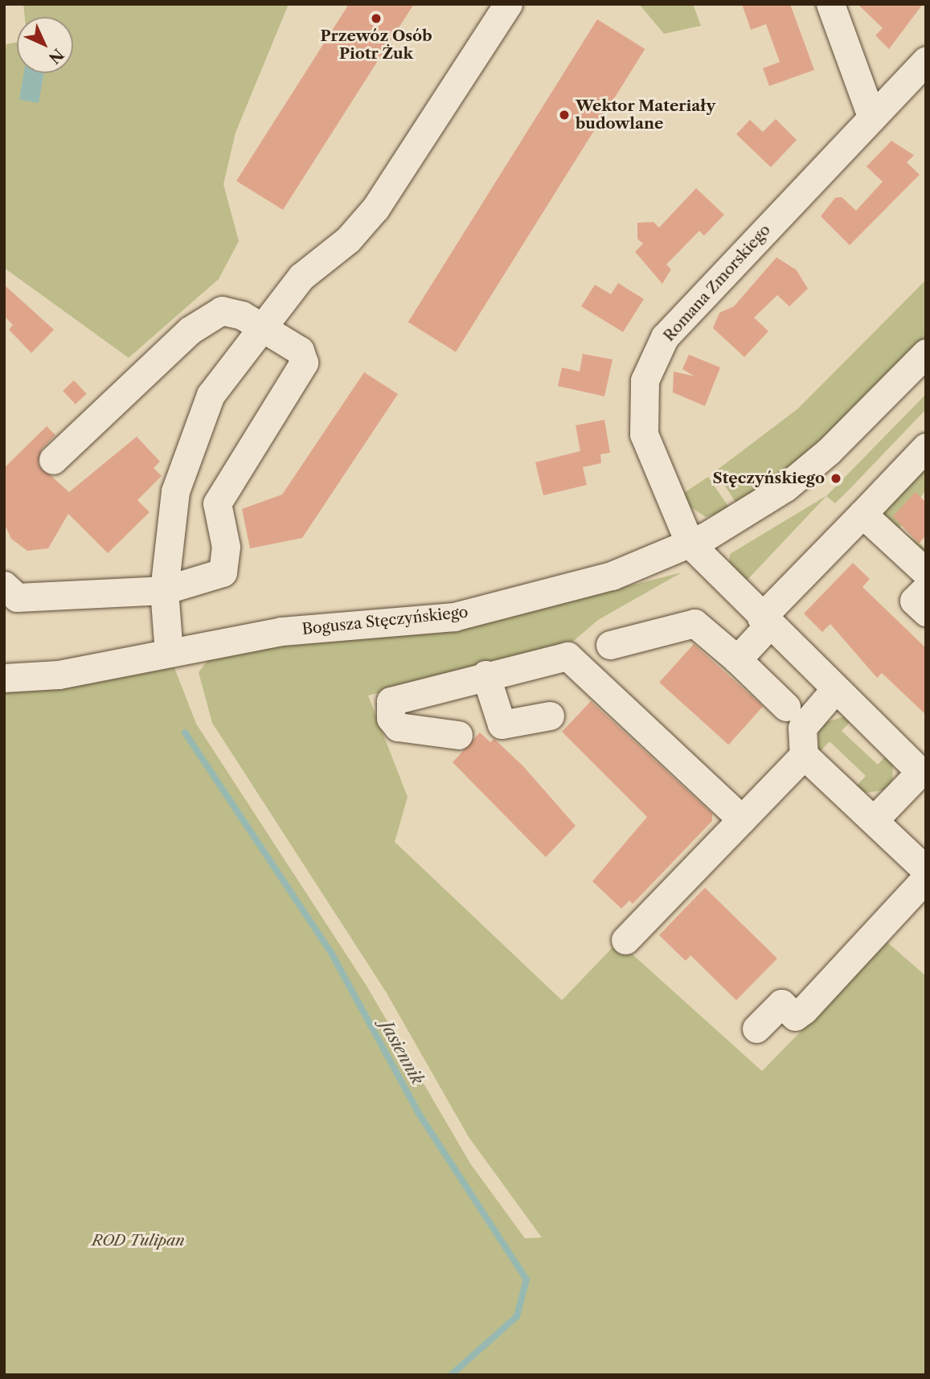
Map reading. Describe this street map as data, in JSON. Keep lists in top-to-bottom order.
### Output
{
  "streets": {
    "street": ["Romana Zmorskiego", "Bogusza Stęczyńskiego"]
  },
  "crossings": [
    ["Romana Zmorskiego", "Bogusza Stęczyńskiego"]
  ],
  "water": ["Jasiennik"],
  "parks": ["ROD Tulipan"],
  "places": ["Przewóz Osób Piotr Żuk", "Wektor Materiały budowlane", "Stęczyńskiego"],
  "north": "bottom right"
}
